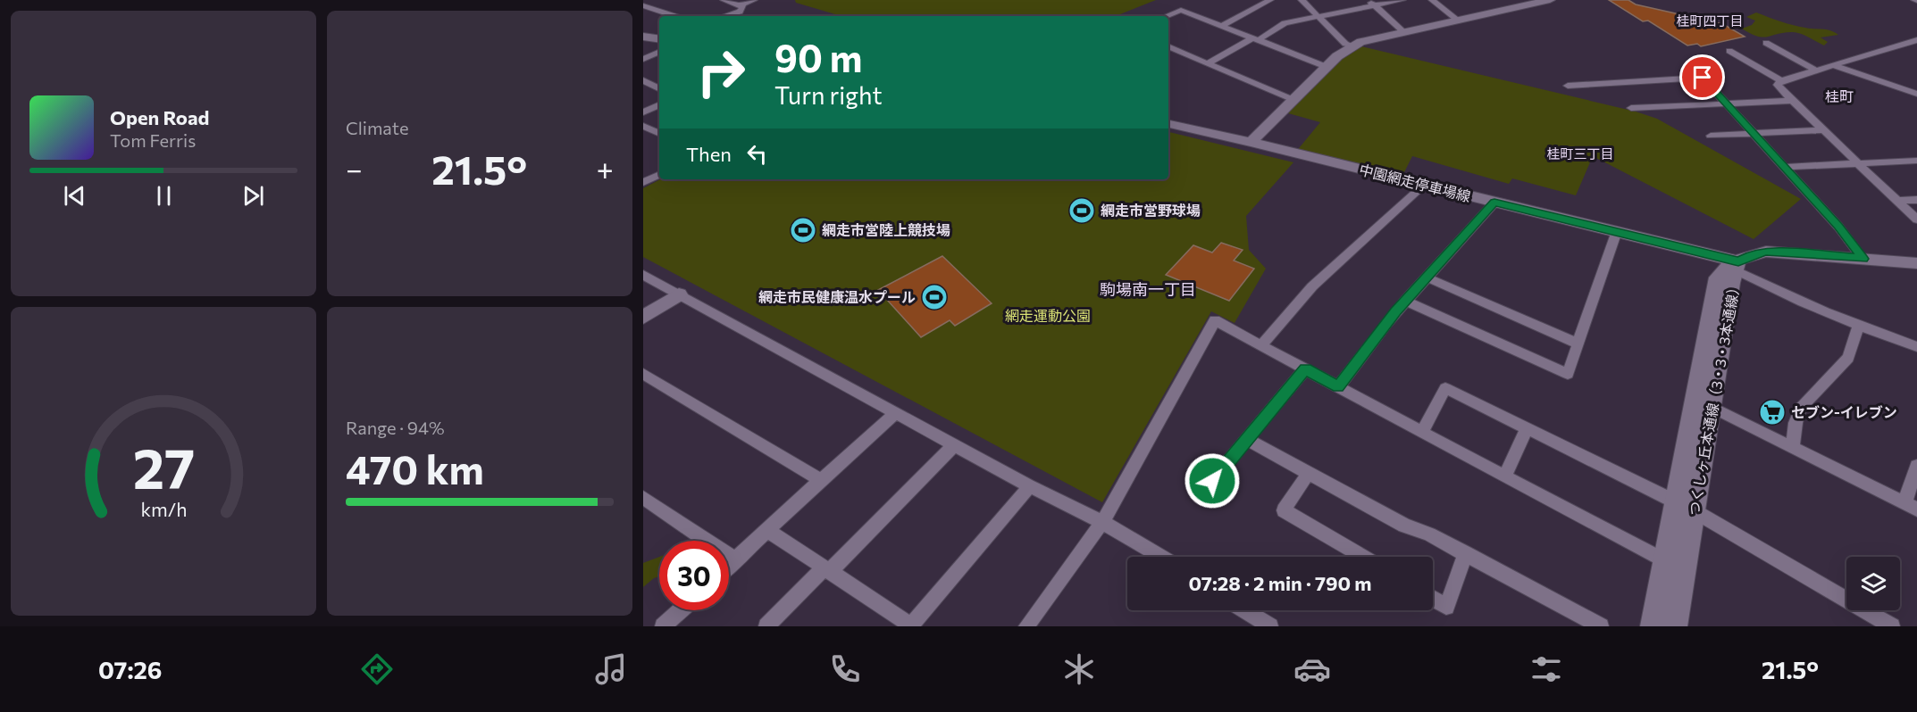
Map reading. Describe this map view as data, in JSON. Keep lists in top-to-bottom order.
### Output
{
  "streets": {
    "street": ["中園網走停車場線", "つくしヶ丘本通線（3・3・3本通線）"]
  },
  "crossings": [
    ["中園網走停車場線", "つくしヶ丘本通線（3・3・3本通線）"]
  ],
  "districts": [
    "桂町四丁目",
    "桂町",
    "桂町三丁目",
    "駒場南一丁目"
  ],
  "parks": ["網走運動公園"],
  "places": {
    "sports": ["網走市営野球場", "網走市営陸上競技場", "網走市民健康温水プール"],
    "supermarket": ["セブン-イレブン"]
  },
  "page": {
    "tile": [
      "Climate",
      ["Range · 94%", "470 km"]
    ],
    "turn": ["90 m", "Turn right"],
    "song": ["Open Road", "Tom Ferris"],
    "then": "Then",
    "heat": ["−", "21.5°", "+"],
    "limit": "30",
    "trip": "07:28 · 2 min · 790 m",
    "tabs": ["07:26", "21.5°"],
    "gauge": ["27", "km/h"]
  }
}
